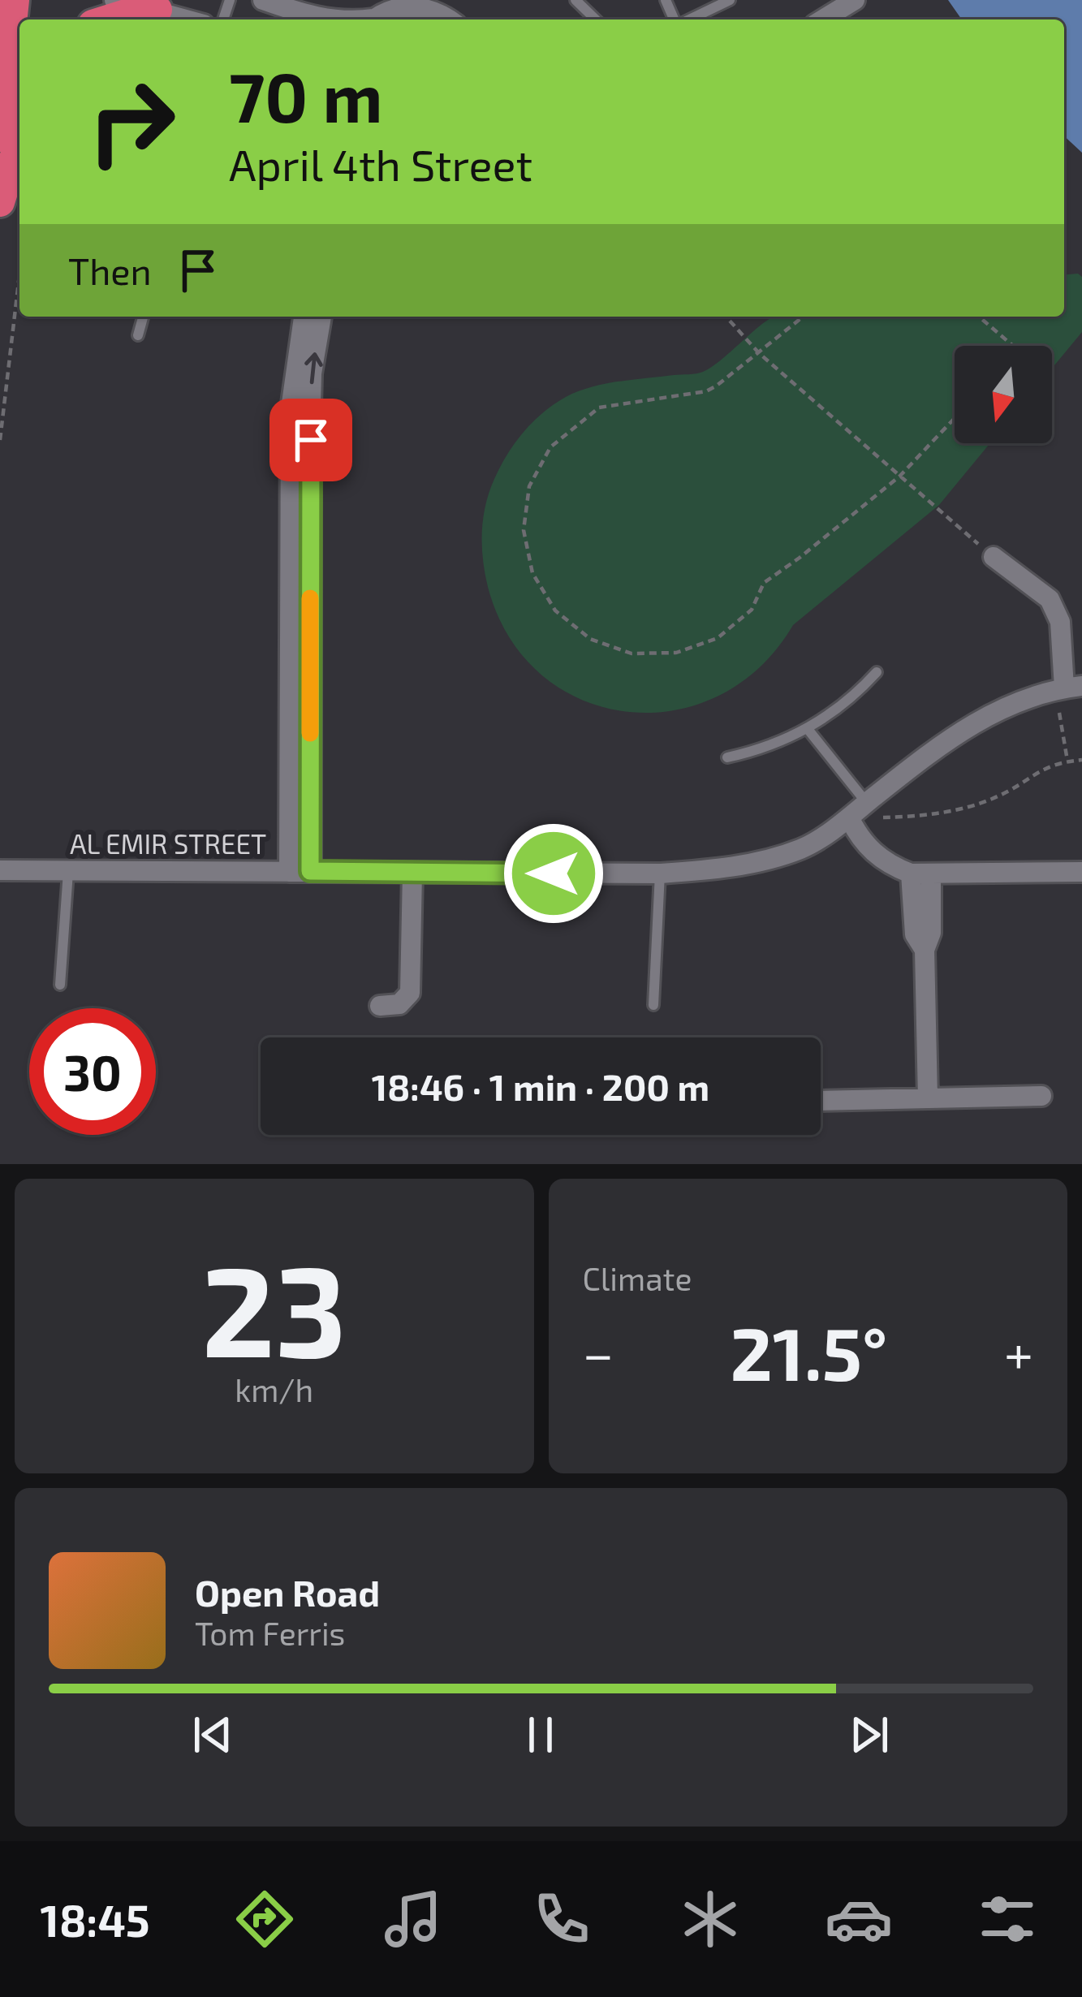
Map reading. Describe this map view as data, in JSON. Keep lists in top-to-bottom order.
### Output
{
  "streets": {
    "street": ["AL EMIR STREET"]
  },
  "north": "bottom",
  "page": {
    "turn": ["70 m", "April 4th Street"],
    "then": "Then",
    "limit": "30",
    "trip": "18:46 · 1 min · 200 m",
    "tile": [
      ["23", "km/h"],
      "Climate"
    ],
    "heat": ["−", "21.5°", "+"],
    "song": ["Open Road", "Tom Ferris"],
    "tabs": "18:45"
  }
}
